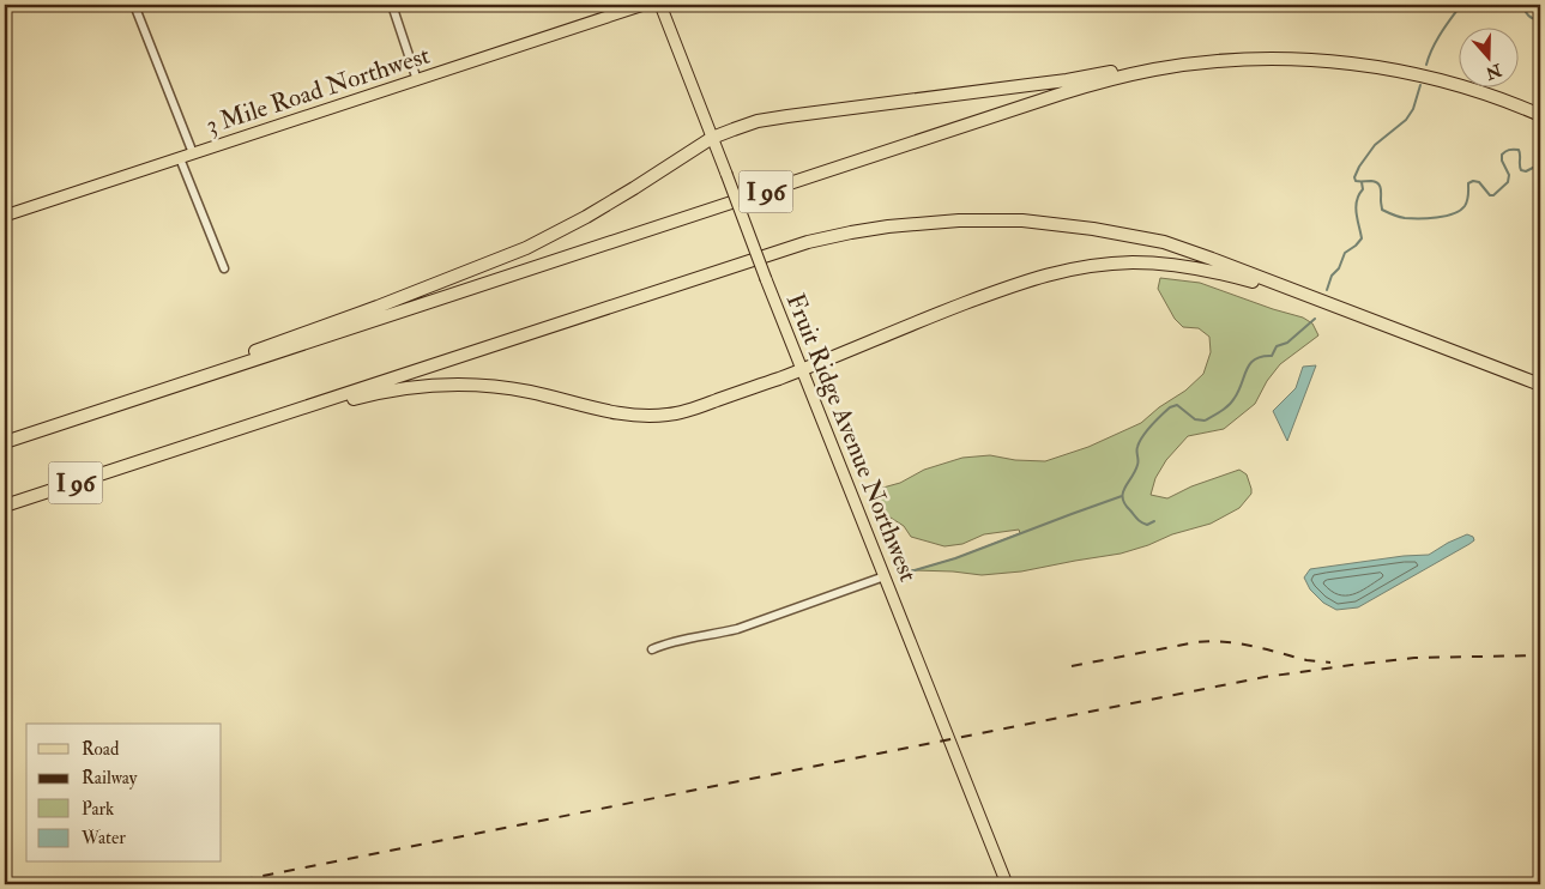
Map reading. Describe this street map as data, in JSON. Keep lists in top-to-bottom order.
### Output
{
  "streets": {
    "highway": ["I 96"],
    "main road": ["3 Mile Road Northwest", "Fruit Ridge Avenue Northwest"]
  },
  "legend": [
    "Road",
    "Railway",
    "Park",
    "Water"
  ],
  "north": "bottom"
}
